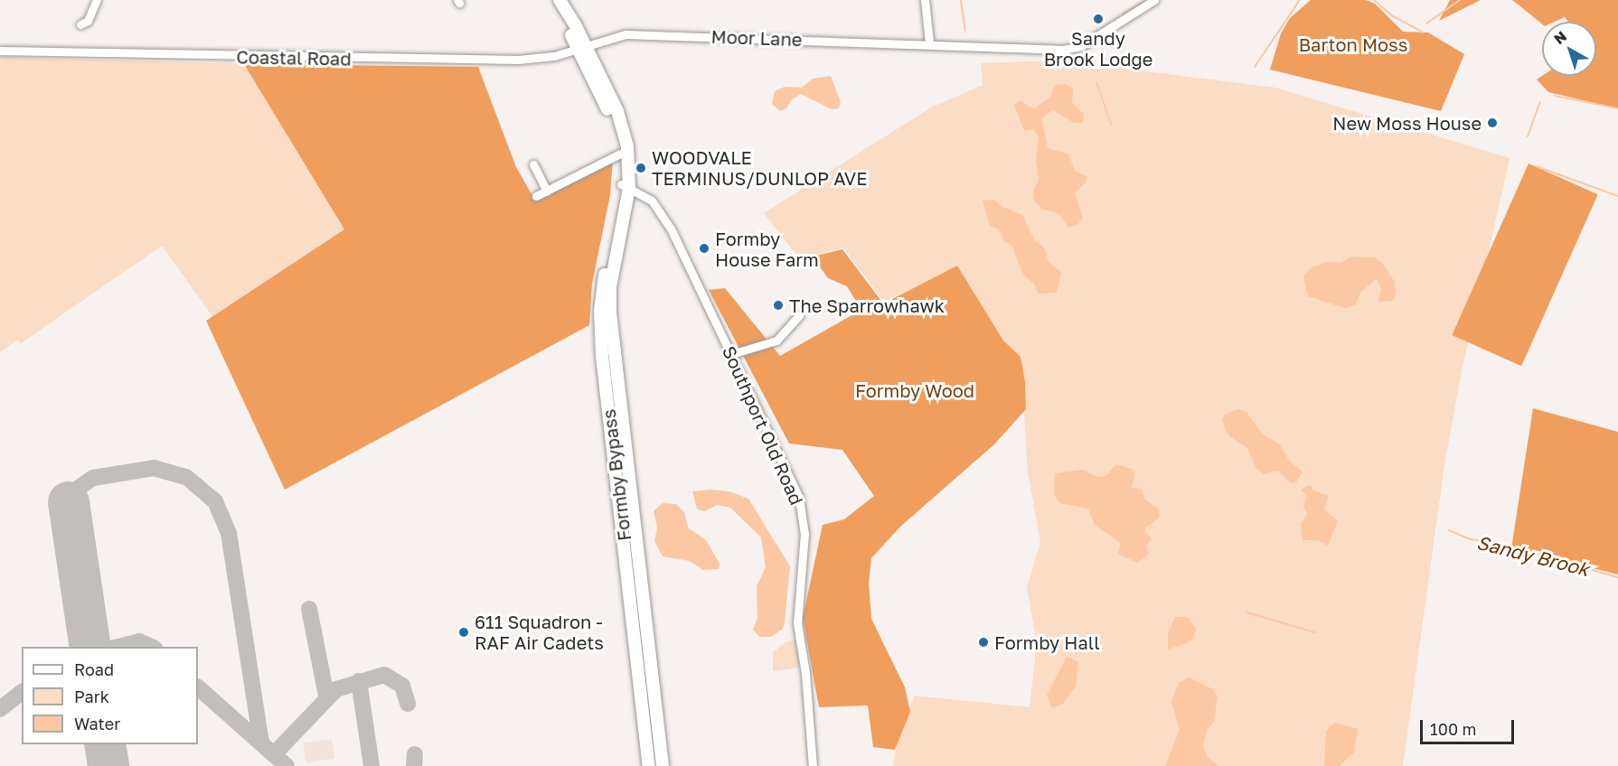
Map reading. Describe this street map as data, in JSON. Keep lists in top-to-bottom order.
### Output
{
  "streets": {
    "highway": ["Formby Bypass"],
    "street": ["Moor Lane", "Coastal Road", "Southport Old Road"]
  },
  "crossings": [
    ["Moor Lane", "Coastal Road"],
    ["Southport Old Road", "Formby Bypass"]
  ],
  "water": ["Sandy Brook"],
  "parks": ["Barton Moss", "Formby Wood"],
  "places": [
    "Sandy Brook Lodge",
    "New Moss House",
    "WOODVALE TERMINUS/DUNLOP AVE",
    "Formby House Farm",
    "The Sparrowhawk",
    "611 Squadron - RAF Air Cadets",
    "Formby Hall"
  ],
  "legend": ["Road", "Park", "Water"],
  "scale_bar": "100 m",
  "north": "top left"
}
